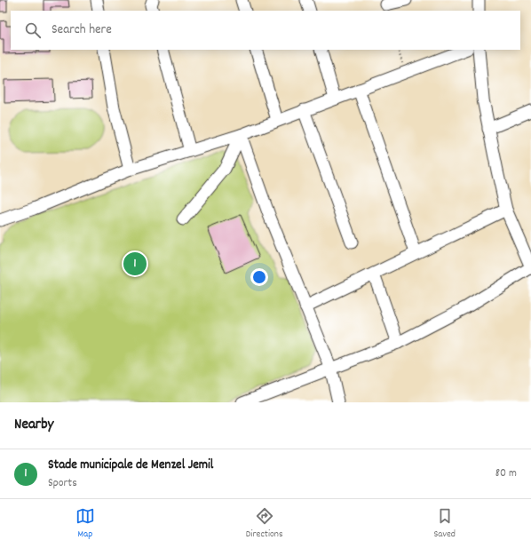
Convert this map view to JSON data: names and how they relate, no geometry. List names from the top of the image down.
{
  "page": {
    "search": "Search here",
    "pins": "1",
    "heading": "Nearby",
    "list": [
      {
        "mark": "1",
        "name": "Stade municipale de Menzel Jemil",
        "note": "Sports",
        "value": "80 m"
      }
    ],
    "nav": ["Map", "Directions", "Saved"]
  }
}
